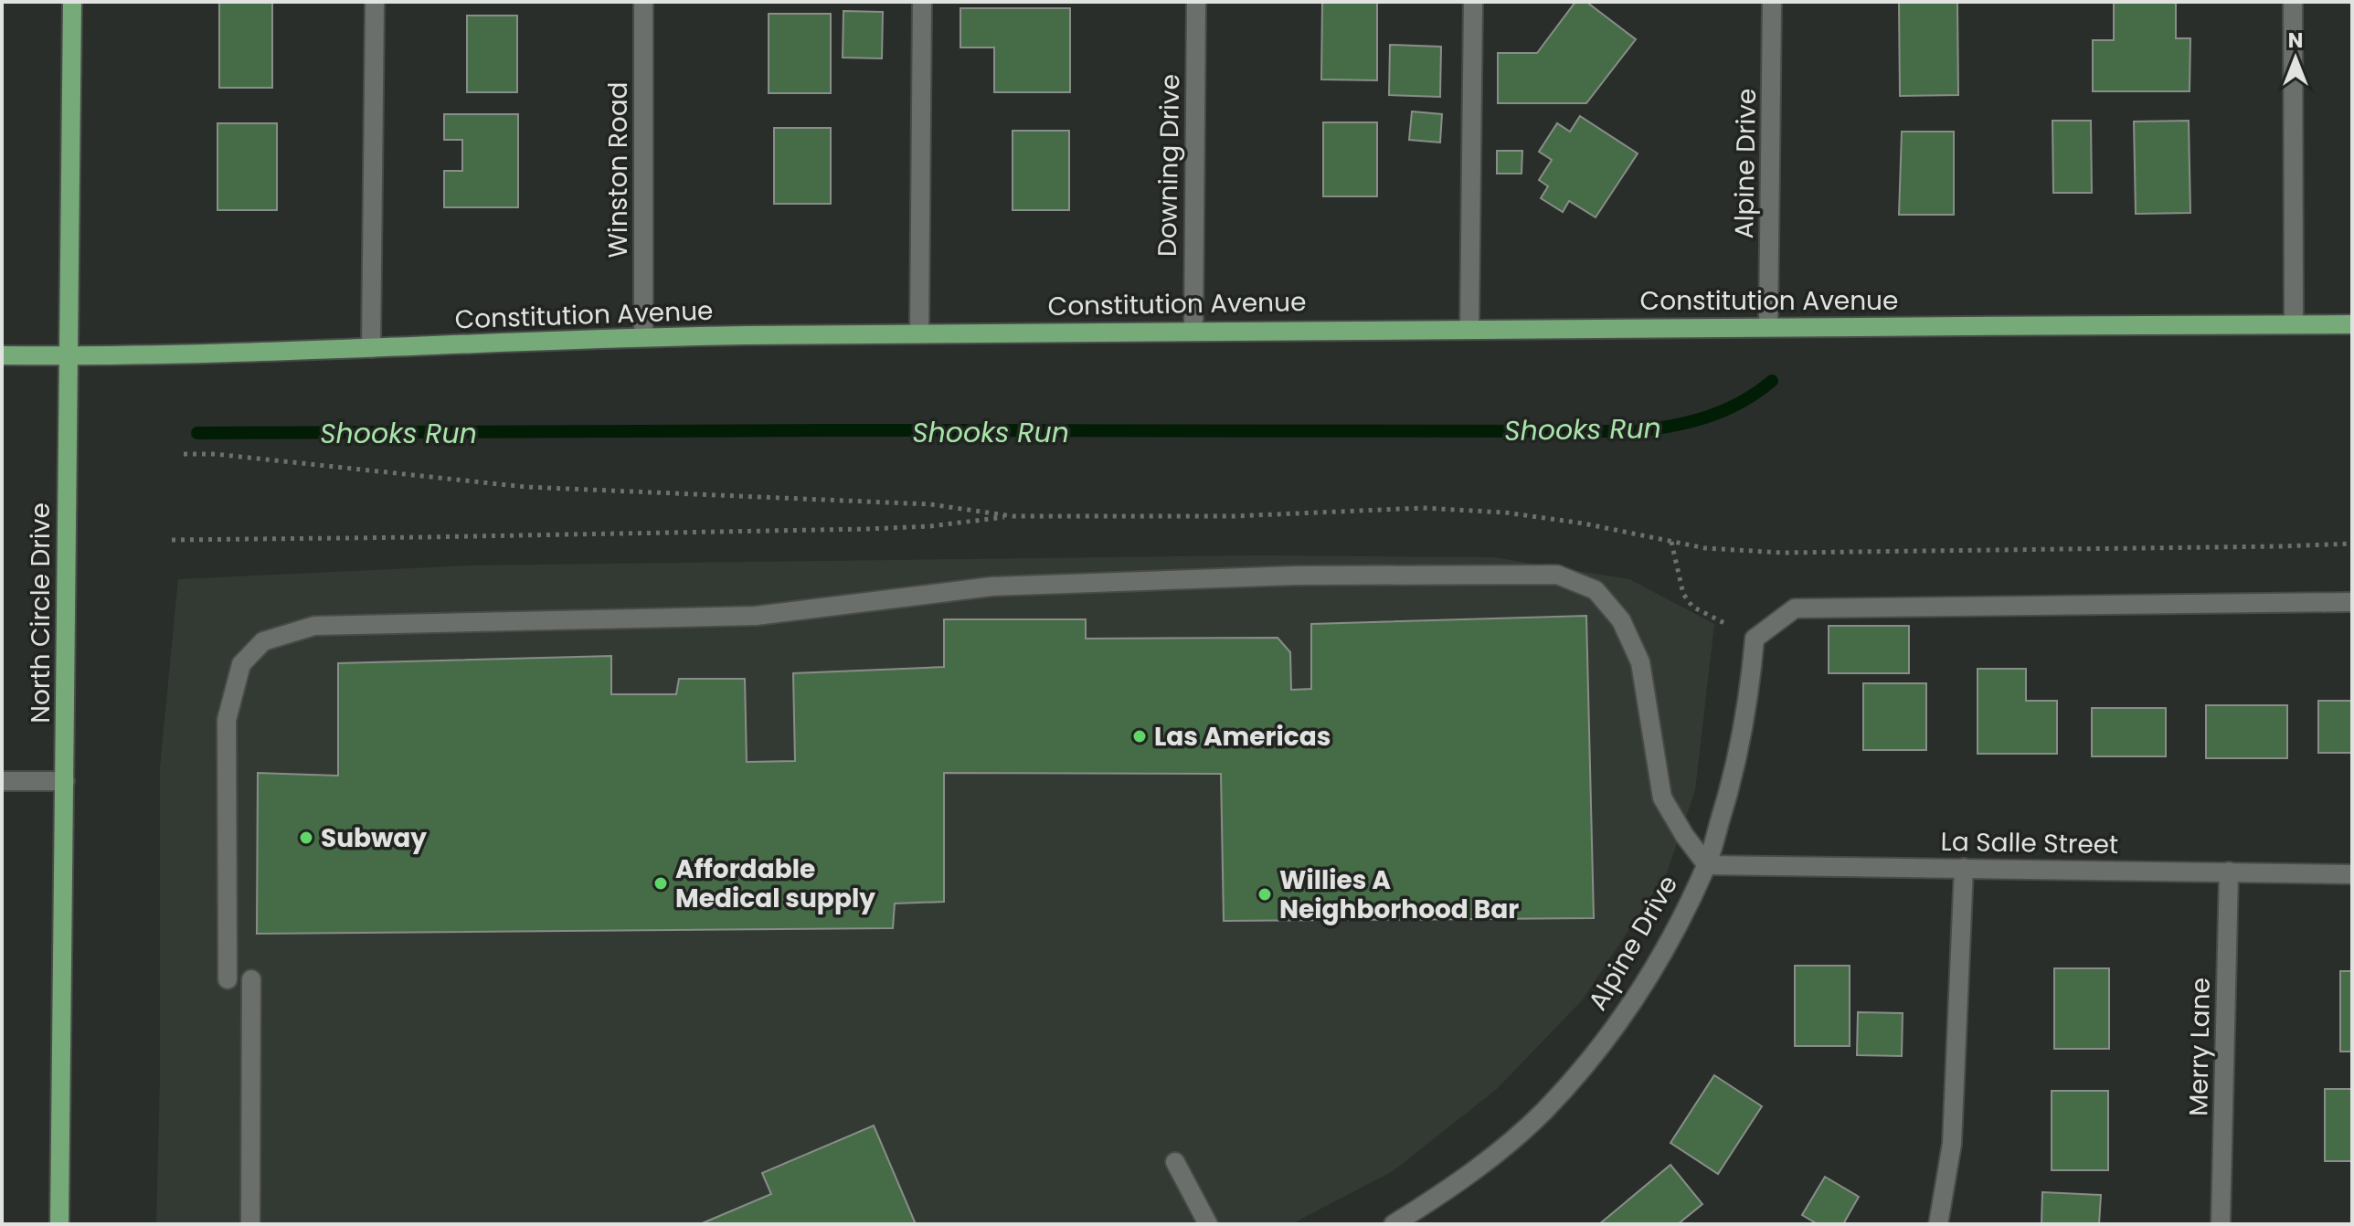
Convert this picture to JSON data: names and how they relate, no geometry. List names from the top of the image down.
{
  "streets": {
    "main road": ["Constitution Avenue", "North Circle Drive"],
    "street": [
      "Alpine Drive",
      "Downing Drive",
      "Winston Road",
      "La Salle Street",
      "Merry Lane"
    ]
  },
  "crossings": [
    ["Alpine Drive", "Constitution Avenue"],
    ["Alpine Drive", "La Salle Street"],
    ["Downing Drive", "Constitution Avenue"],
    ["Winston Road", "Constitution Avenue"],
    ["Constitution Avenue", "North Circle Drive"],
    ["La Salle Street", "Merry Lane"]
  ],
  "water": ["Shooks Run"],
  "places": [
    "Las Americas",
    "Subway",
    "Affordable Medical supply",
    "Willies A Neighborhood Bar"
  ],
  "north": "top"
}
